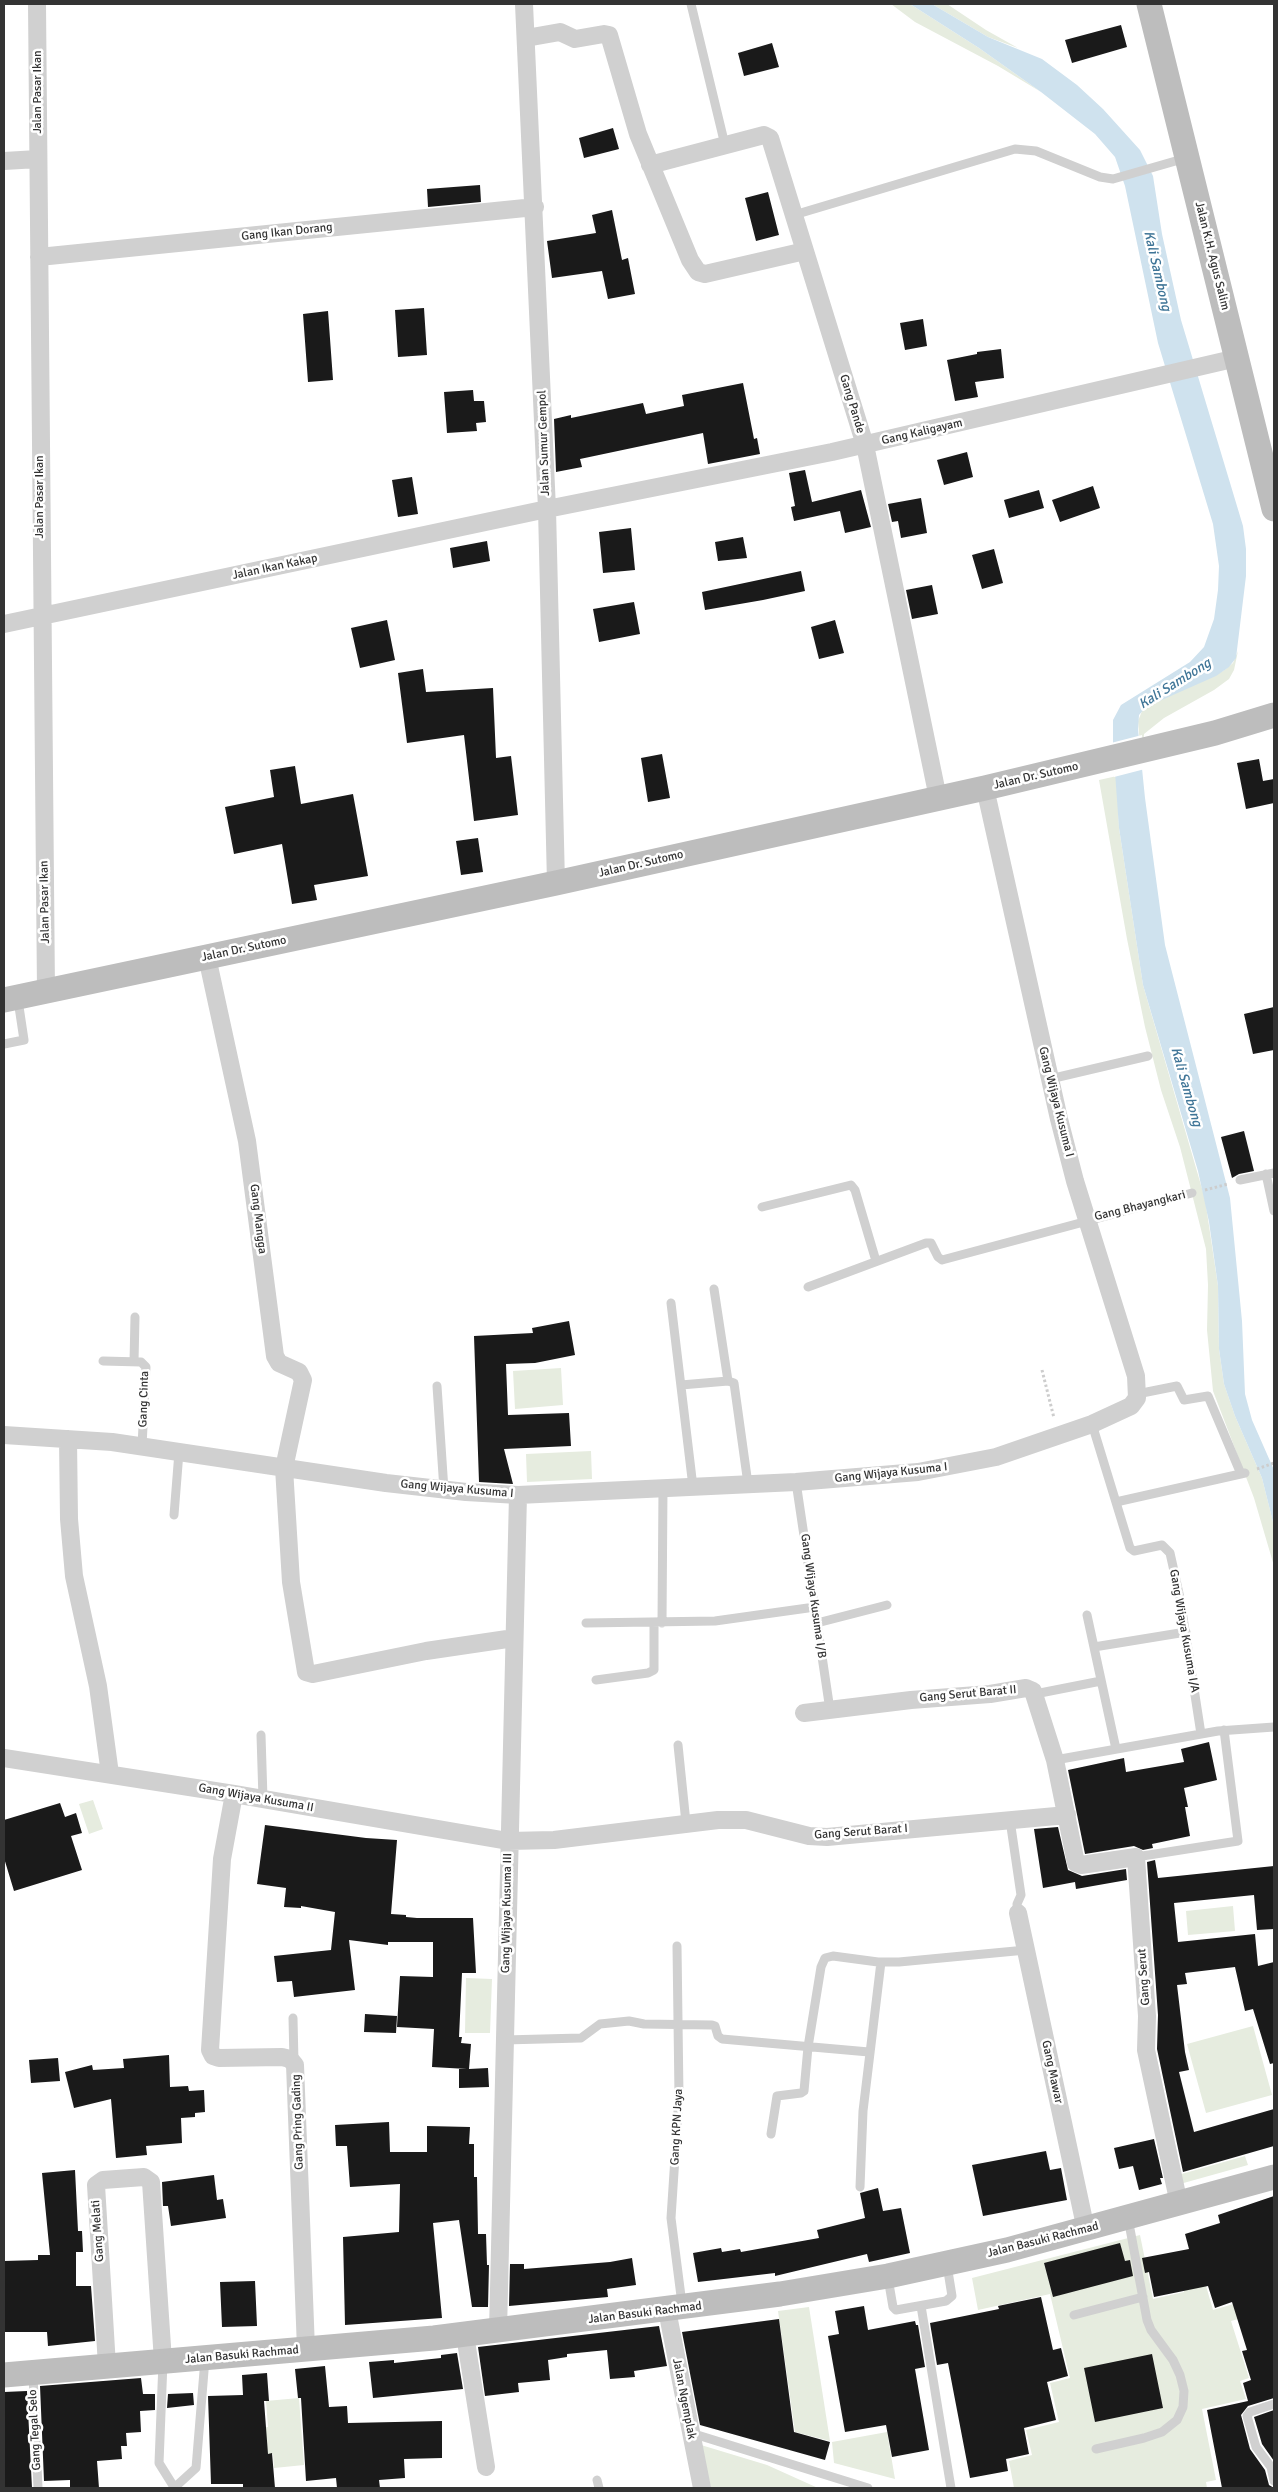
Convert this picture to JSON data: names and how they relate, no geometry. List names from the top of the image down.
{
  "streets": {
    "main road": ["Jalan K.H. Agus Salim", "Jalan Dr. Sutomo", "Jalan Basuki Rachmad"],
    "street": [
      "Jalan Pasar Ikan",
      "Gang Ikan Dorang",
      "Gang Pande",
      "Gang Kaligayam",
      "Jalan Sumur Gempol",
      "Jalan Ikan Kakap",
      "Gang Wijaya Kusuma I",
      "Gang Mangga",
      "Gang Serut Barat II",
      "Gang Wijaya Kusuma II",
      "Gang Serut Barat I",
      "Gang Wijaya Kusuma III",
      "Gang Serut",
      "Gang Mawar",
      "Gang Pring Gading",
      "Gang Melati",
      "Jalan Ngemplak"
    ],
    "lane": [
      "Gang Bhayangkari",
      "Gang Cinta",
      "Gang Wijaya Kusuma I/B",
      "Gang Wijaya Kusuma I/A",
      "Gang KPN Jaya",
      "Gang Tegal Selo"
    ]
  },
  "crossings": [
    ["Jalan Pasar Ikan", "Gang Ikan Dorang"],
    ["Jalan Pasar Ikan", "Jalan Ikan Kakap"],
    ["Jalan Pasar Ikan", "Jalan Dr. Sutomo"],
    ["Gang Ikan Dorang", "Jalan Sumur Gempol"],
    ["Jalan K.H. Agus Salim", "Gang Kaligayam"],
    ["Gang Pande", "Gang Kaligayam"],
    ["Gang Pande", "Jalan Dr. Sutomo"],
    ["Gang Kaligayam", "Jalan Sumur Gempol"],
    ["Gang Kaligayam", "Jalan Ikan Kakap"],
    ["Jalan Sumur Gempol", "Jalan Ikan Kakap"],
    ["Jalan Sumur Gempol", "Jalan Dr. Sutomo"],
    ["Jalan Dr. Sutomo", "Gang Wijaya Kusuma I"],
    ["Jalan Dr. Sutomo", "Gang Mangga"],
    ["Gang Wijaya Kusuma I", "Gang Bhayangkari"],
    ["Gang Wijaya Kusuma I", "Gang Mangga"],
    ["Gang Wijaya Kusuma I", "Gang Cinta"],
    ["Gang Wijaya Kusuma I", "Gang Wijaya Kusuma I/B"],
    ["Gang Wijaya Kusuma I", "Gang Wijaya Kusuma I/A"],
    ["Gang Wijaya Kusuma I", "Gang Wijaya Kusuma III"],
    ["Gang Wijaya Kusuma I/B", "Gang Serut Barat II"],
    ["Gang Serut Barat II", "Gang Serut Barat I"],
    ["Gang Wijaya Kusuma II", "Gang Serut Barat I"],
    ["Gang Wijaya Kusuma II", "Gang Wijaya Kusuma III"],
    ["Gang Wijaya Kusuma II", "Gang Pring Gading"],
    ["Gang Serut Barat I", "Gang Wijaya Kusuma III"],
    ["Gang Wijaya Kusuma III", "Jalan Basuki Rachmad"],
    ["Gang Serut", "Jalan Basuki Rachmad"],
    ["Gang Mawar", "Jalan Basuki Rachmad"],
    ["Gang Pring Gading", "Jalan Basuki Rachmad"],
    ["Gang KPN Jaya", "Jalan Basuki Rachmad"],
    ["Gang KPN Jaya", "Jalan Ngemplak"],
    ["Gang Melati", "Jalan Basuki Rachmad"],
    ["Jalan Basuki Rachmad", "Jalan Ngemplak"],
    ["Jalan Basuki Rachmad", "Gang Tegal Selo"]
  ],
  "water": ["Kali Sambong"]
}
